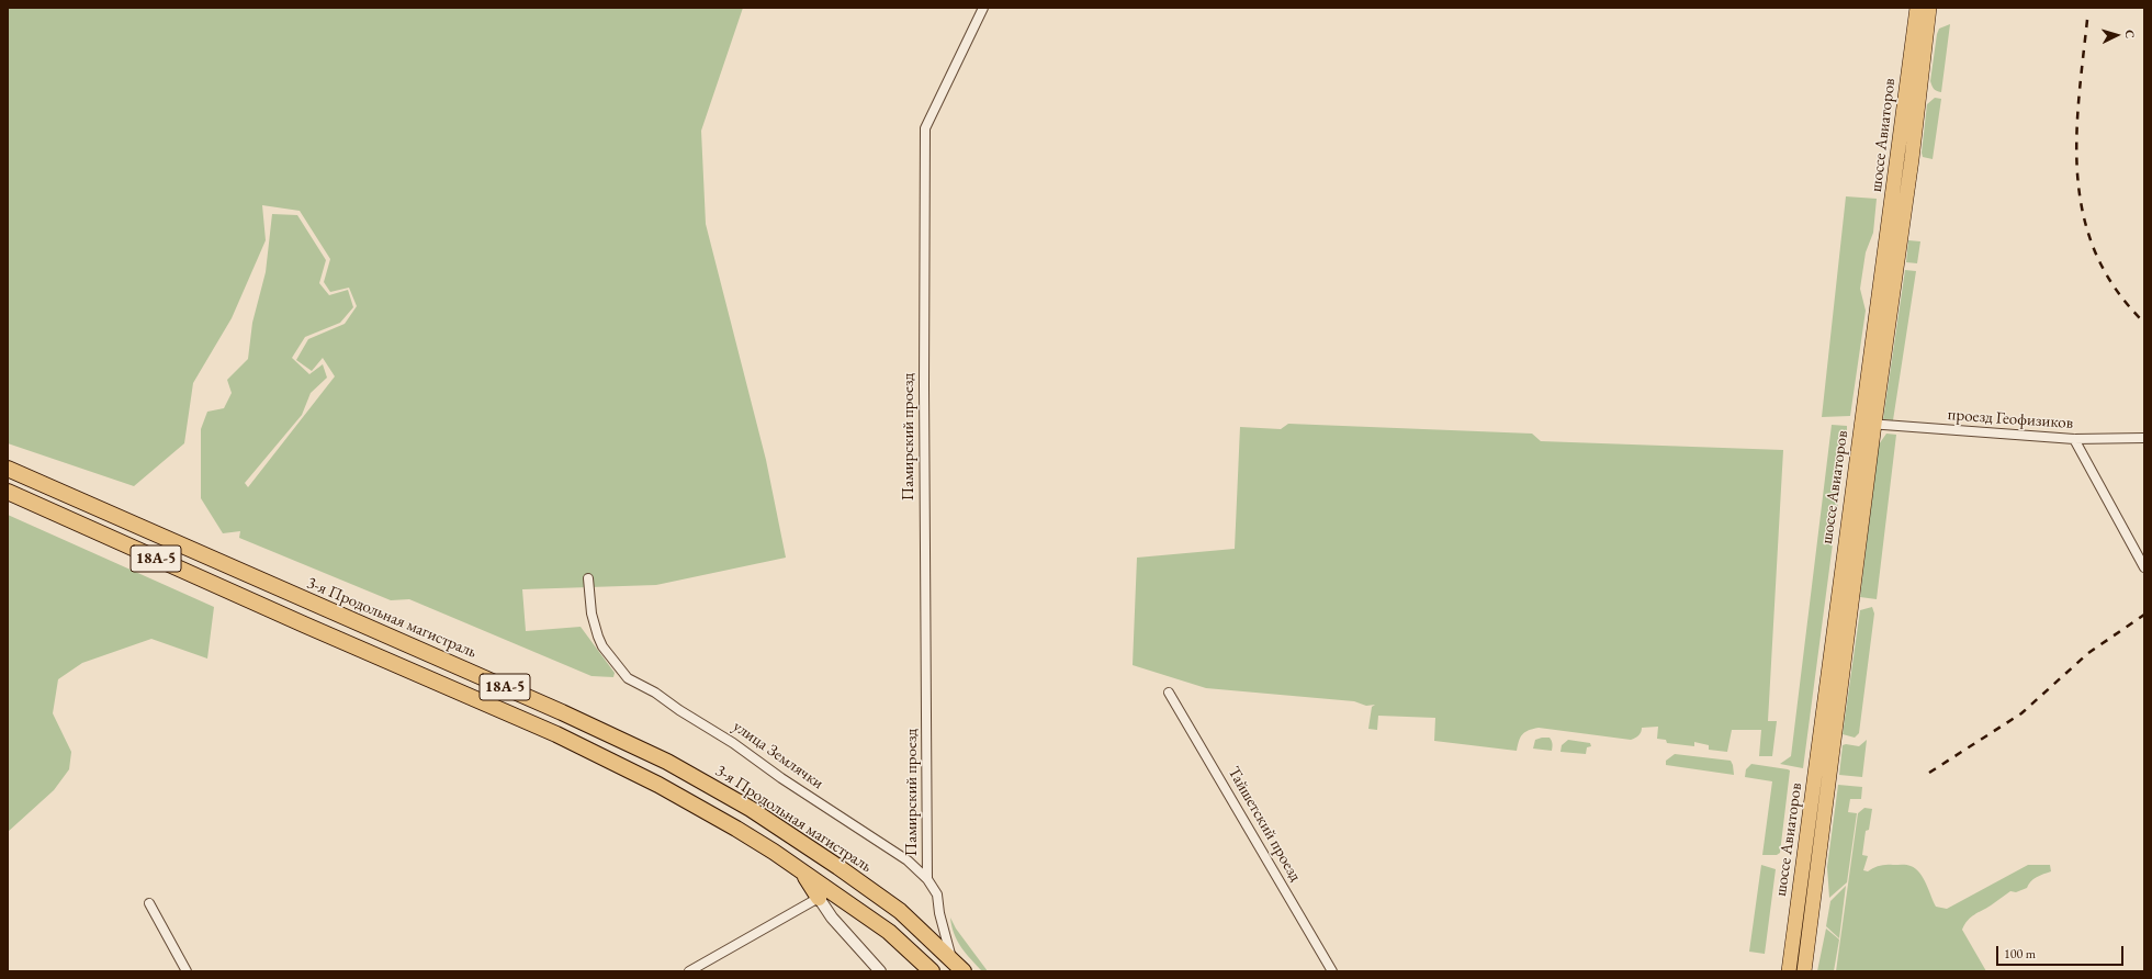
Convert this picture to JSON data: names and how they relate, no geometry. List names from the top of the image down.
{
  "streets": {
    "highway": ["18А-5", "3-я Продольная магистраль"],
    "main road": ["шоссе Авиаторов"],
    "street": [
      "проезд Геофизиков",
      "Памирский проезд",
      "улица Землячки",
      "Тайшетский проезд"
    ]
  },
  "crossings": [
    ["шоссе Авиаторов", "проезд Геофизиков"],
    ["Памирский проезд", "улица Землячки"],
    ["3-я Продольная магистраль", "улица Землячки"]
  ],
  "scale_bar": "100 m",
  "north": "right"
}
